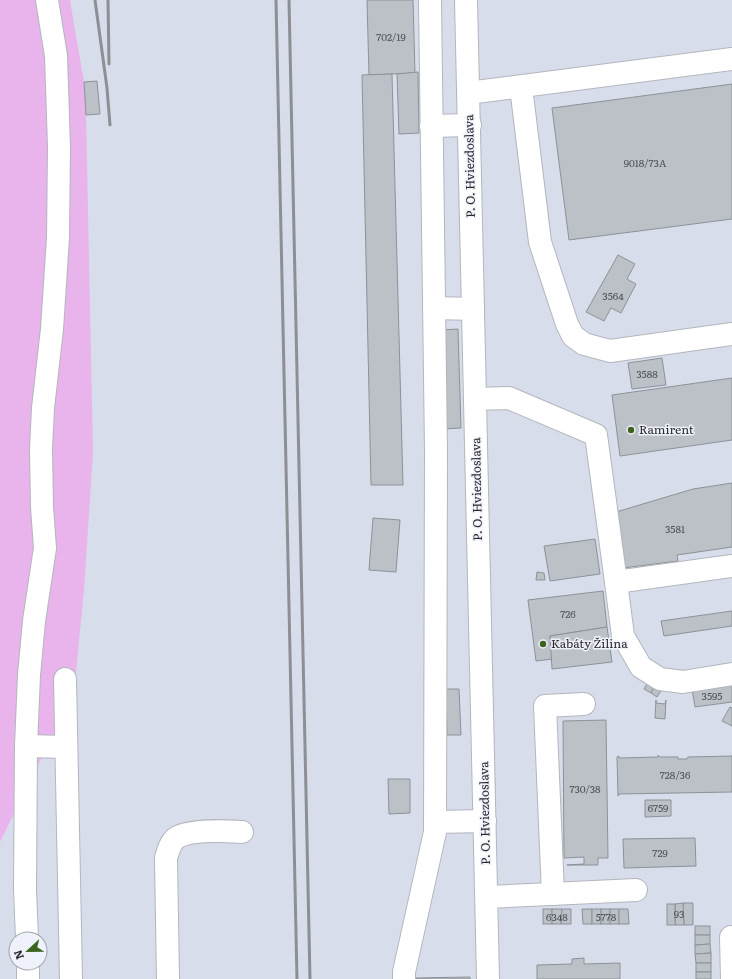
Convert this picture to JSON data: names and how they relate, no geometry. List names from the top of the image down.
{
  "streets": {
    "street": ["P. O. Hviezdoslava"]
  },
  "places": ["Ramirent", "Kabáty Žilina"],
  "house_numbers": [
    "702/19",
    "9018/73A",
    "3564",
    "3588",
    "3581",
    "726",
    "3595",
    "728/36",
    "730/38",
    "6759",
    "729",
    "93",
    "6348",
    "5778"
  ],
  "north": "left"
}
